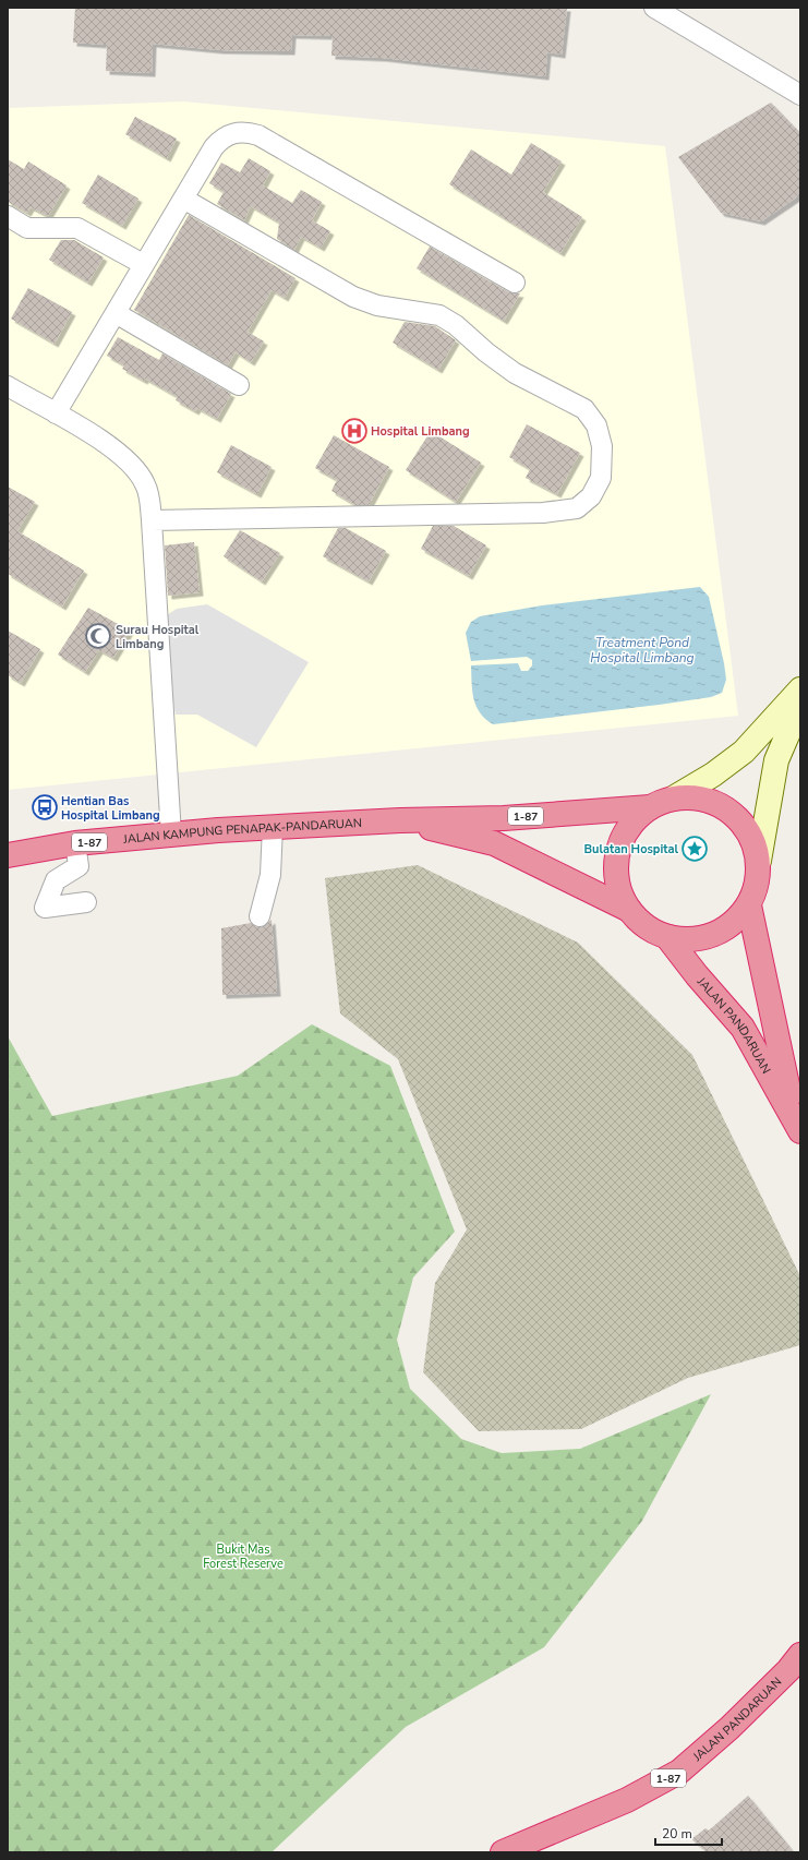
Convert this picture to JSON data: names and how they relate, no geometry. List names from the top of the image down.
{
  "streets": {
    "highway": ["1-87", "JALAN KAMPUNG PENAPAK-PANDARUAN", "JALAN PANDARUAN"]
  },
  "crossings": [
    ["JALAN KAMPUNG PENAPAK-PANDARUAN", "JALAN PANDARUAN"]
  ],
  "water": ["Treatment Pond Hospital Limbang"],
  "parks": ["Bukit Mas Forest Reserve"],
  "places": {
    "hospital": ["Hospital Limbang"],
    "mosque": ["Surau Hospital Limbang"],
    "bus stop": ["Hentian Bas Hospital Limbang"],
    "place": ["Bulatan Hospital"]
  },
  "scale_bar": "20 m"
}
